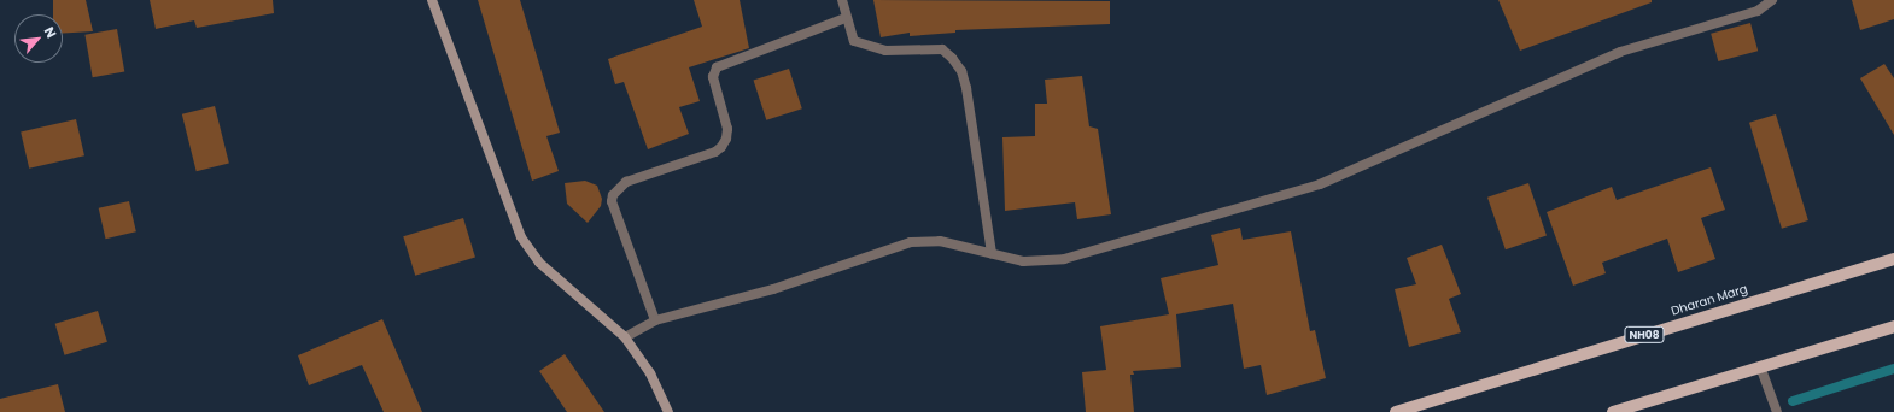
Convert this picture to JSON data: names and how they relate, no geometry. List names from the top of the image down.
{
  "streets": {
    "main road": ["Dharan Marg", "NH08"]
  },
  "north": "top right"
}
